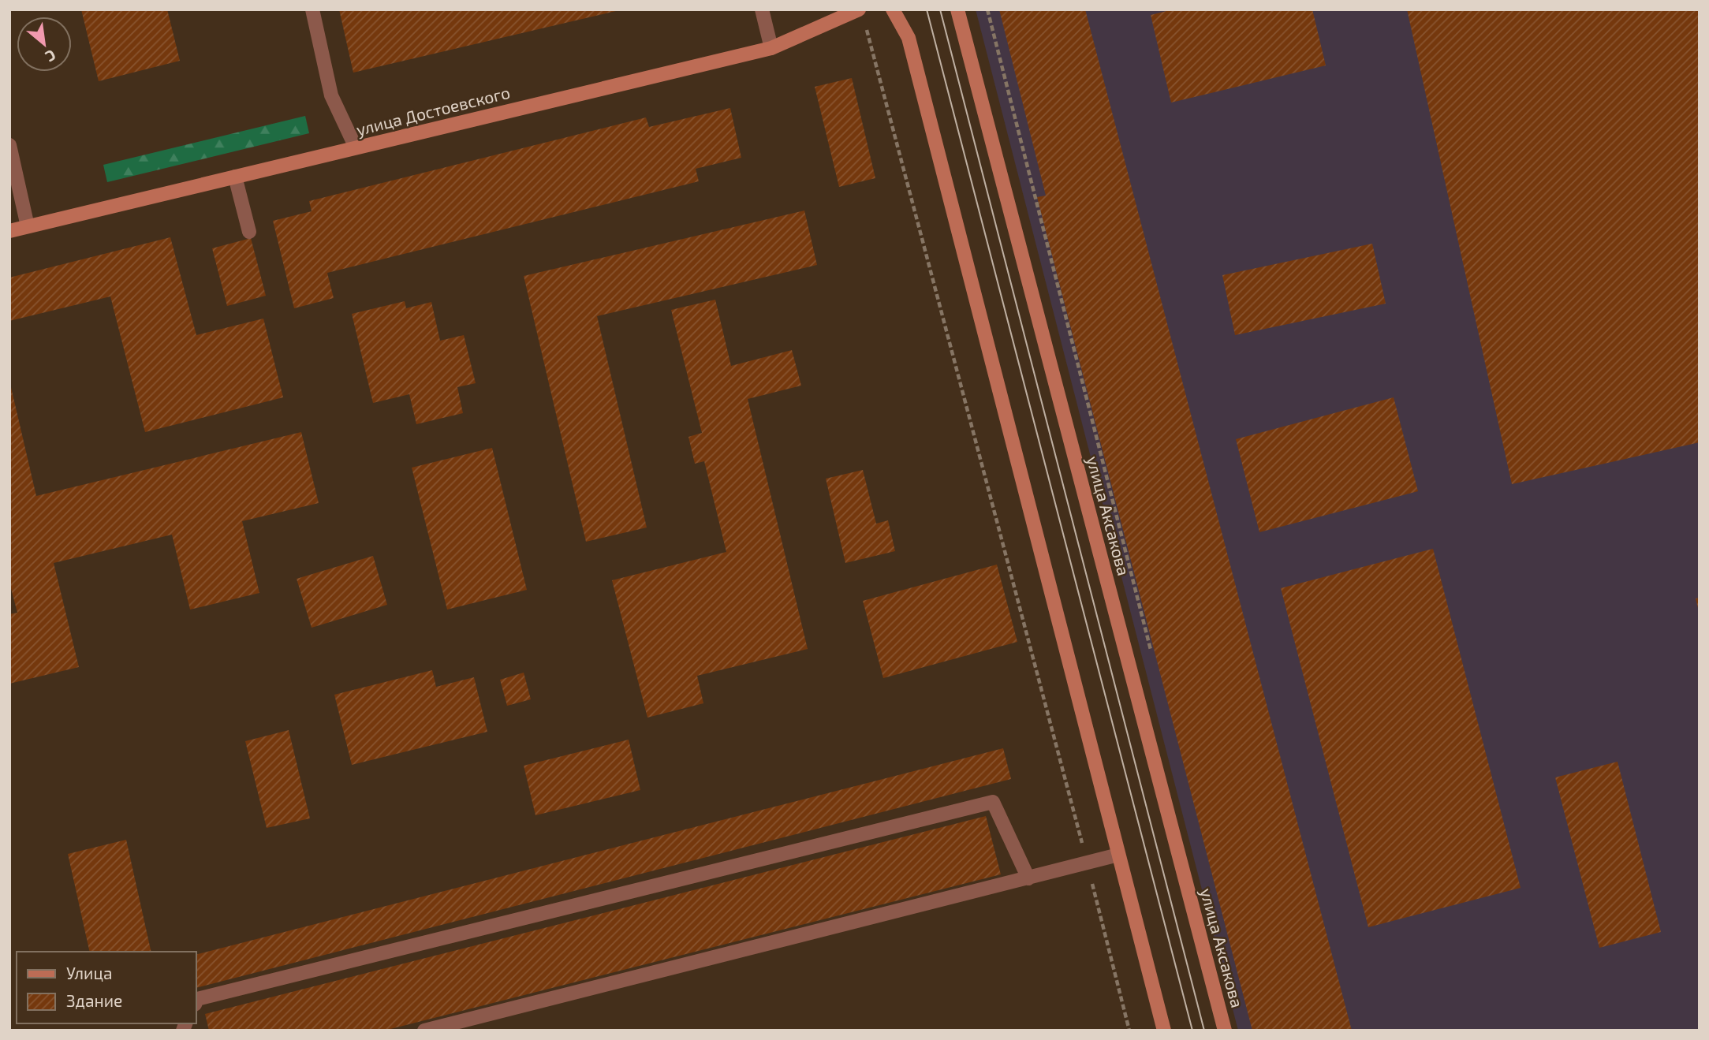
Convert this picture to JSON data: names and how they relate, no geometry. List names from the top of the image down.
{
  "streets": {
    "street": ["улица Достоевского", "улица Аксакова"]
  },
  "legend": ["Улица", "Здание"],
  "north": "bottom right"
}
